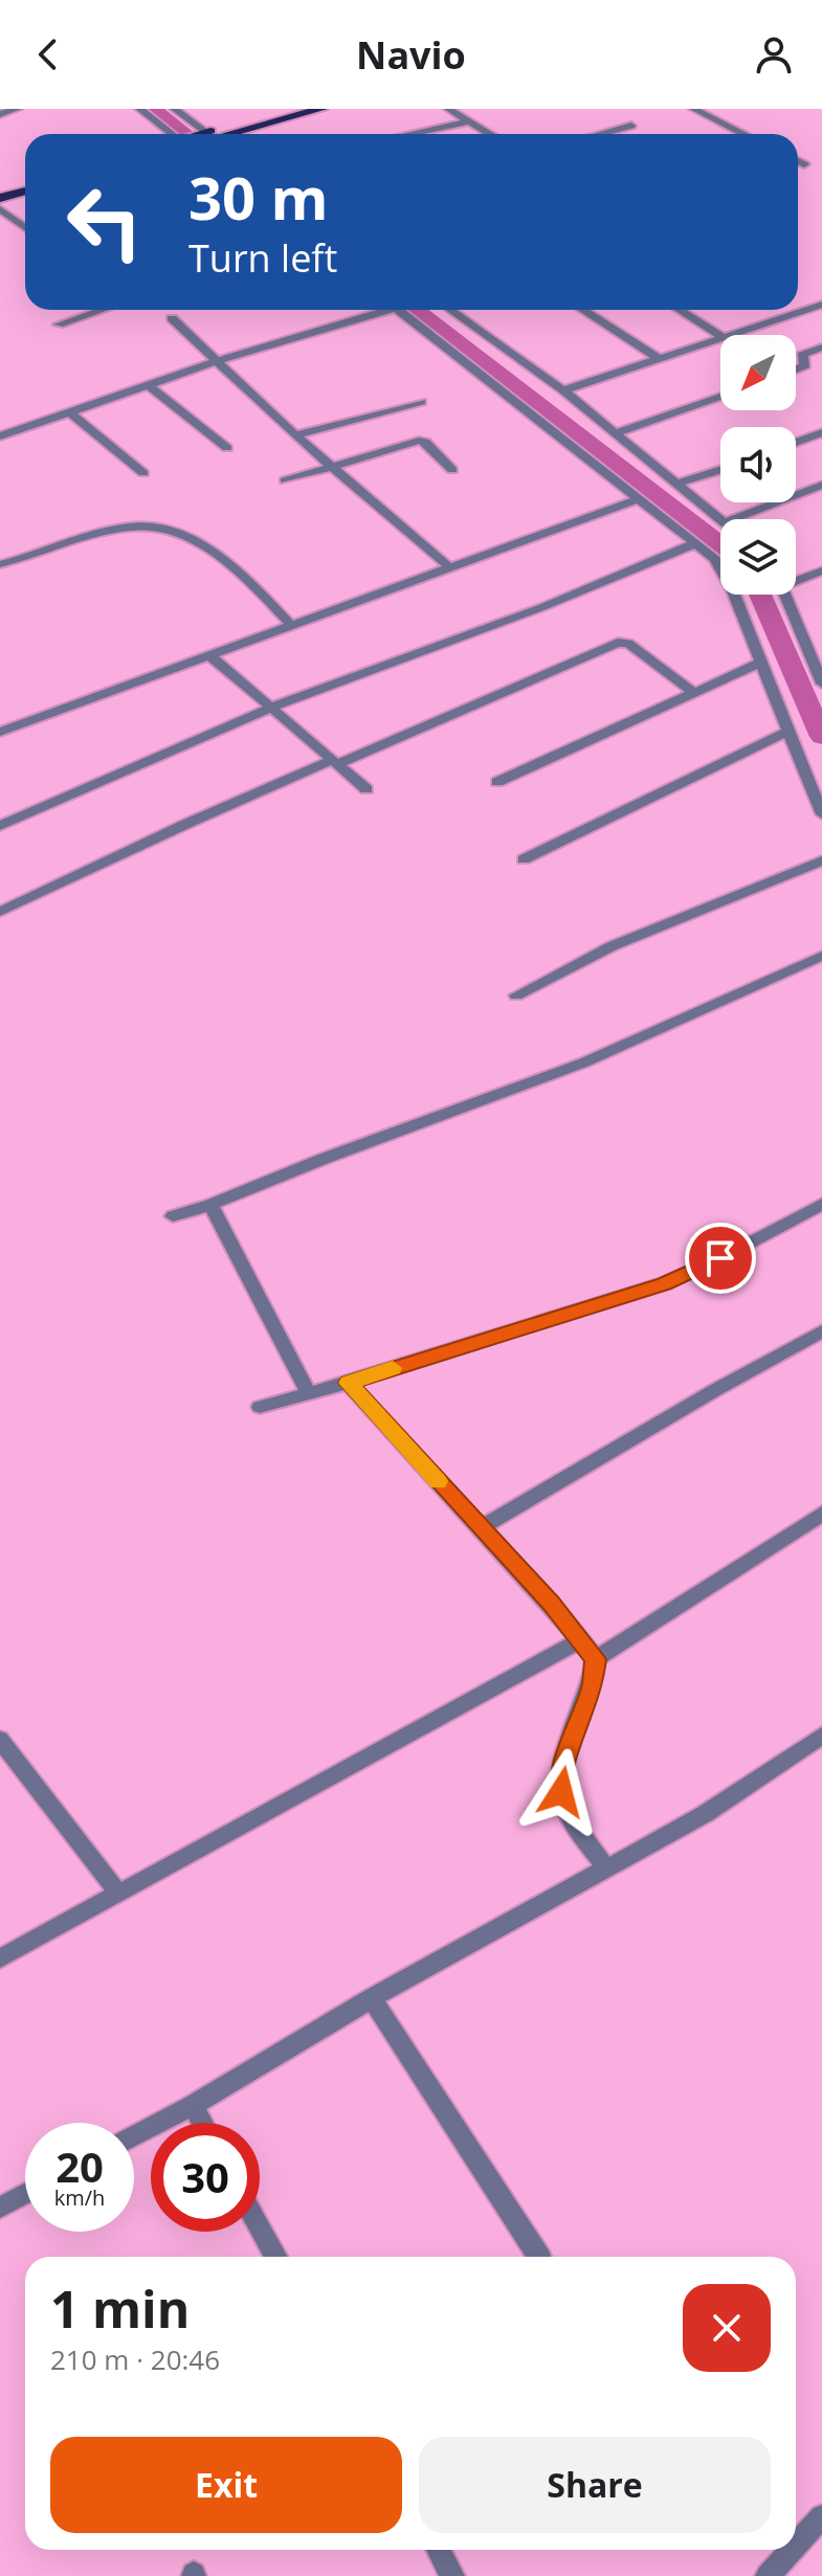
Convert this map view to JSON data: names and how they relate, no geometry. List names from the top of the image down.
{
  "north": "bottom left",
  "page": {
    "header": "Navio",
    "turn": ["30 m", "Turn left"],
    "speed": "20 km/h",
    "limit": "30",
    "heading": ["1 min", "210 m · 20:46"],
    "buttons": ["Exit", "Share"]
  }
}
